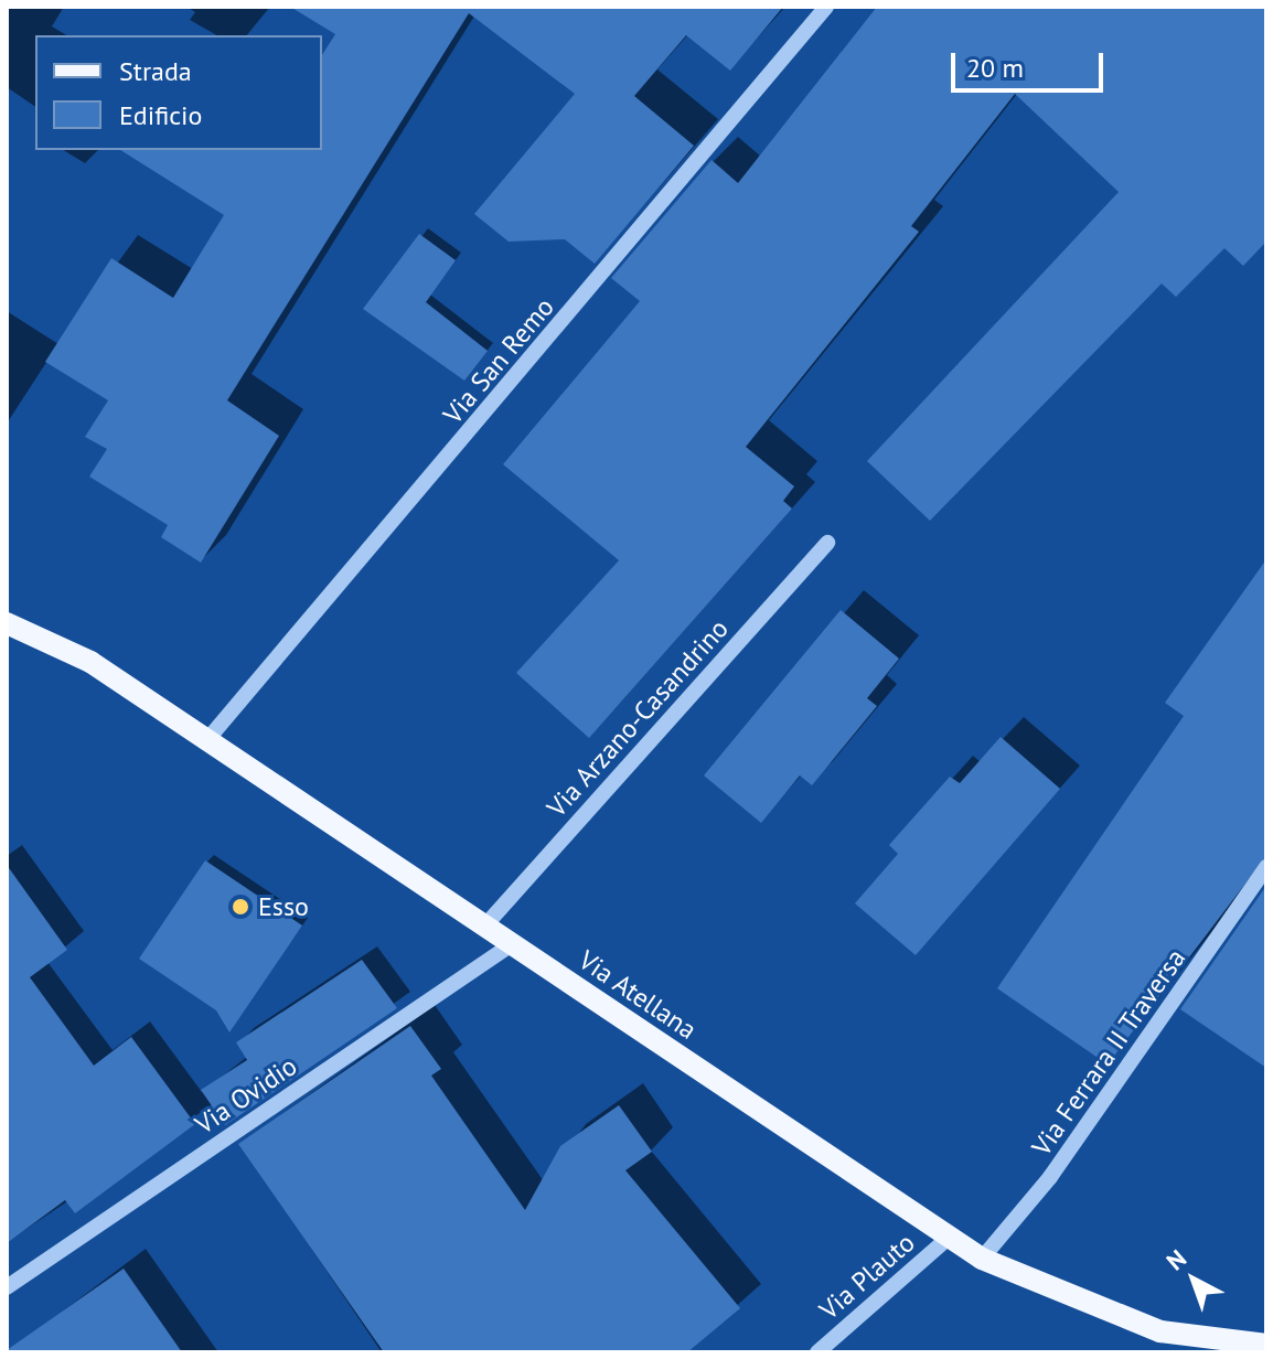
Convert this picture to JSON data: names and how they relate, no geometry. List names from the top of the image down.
{
  "streets": {
    "main road": ["Via Atellana"],
    "street": [
      "Via San Remo",
      "Via Arzano-Casandrino",
      "Via Ferrara II Traversa",
      "Via Ovidio",
      "Via Plauto"
    ]
  },
  "crossings": [
    ["Via San Remo", "Via Atellana"],
    ["Via Arzano-Casandrino", "Via Atellana"],
    ["Via Atellana", "Via Ferrara II Traversa"],
    ["Via Atellana", "Via Ovidio"],
    ["Via Atellana", "Via Plauto"]
  ],
  "places": ["Esso"],
  "legend": ["Strada", "Edificio"],
  "scale_bar": "20 m",
  "north": "top left"
}
